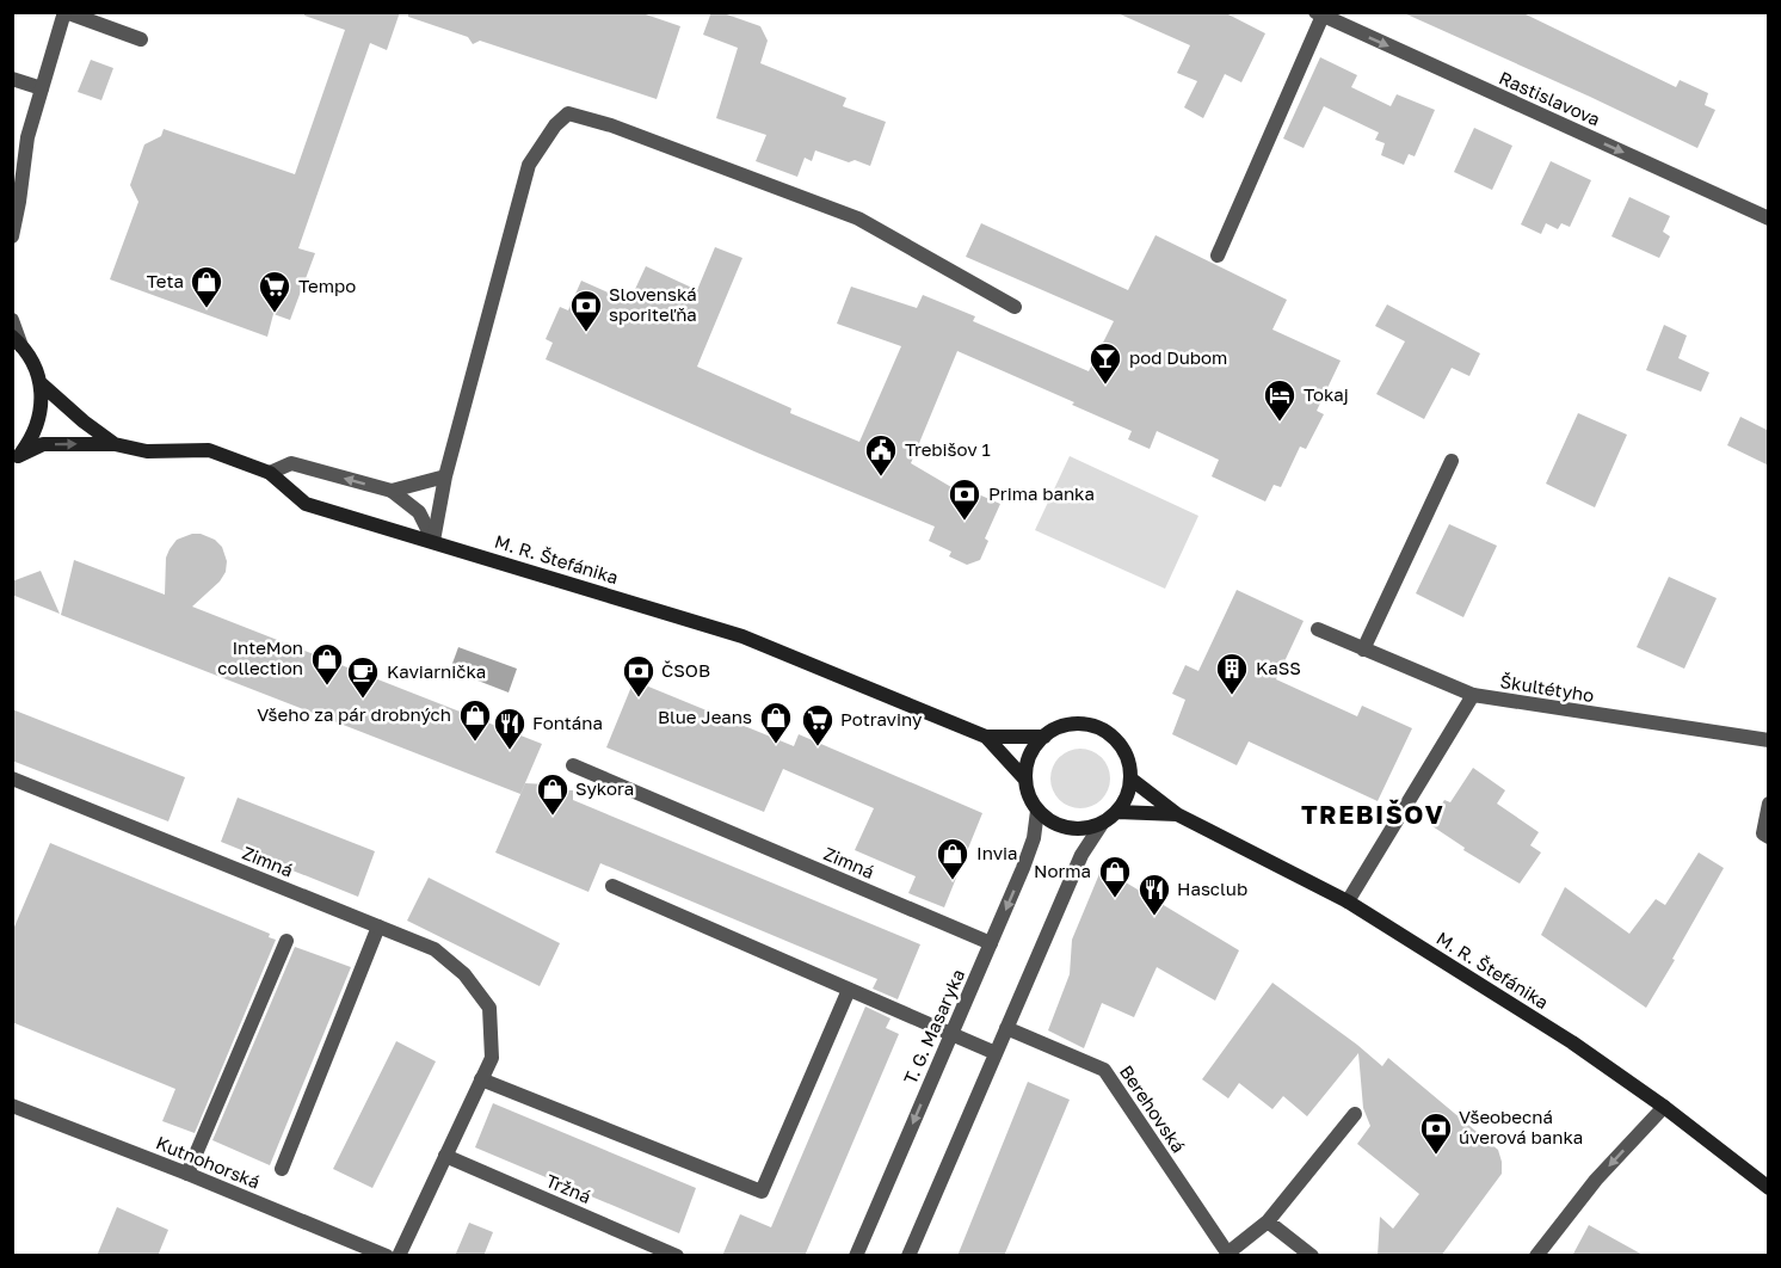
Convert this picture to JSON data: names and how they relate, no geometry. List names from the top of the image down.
{
  "streets": {
    "street": [
      "Rastislavova",
      "M. R. Štefánika",
      "Škultétyho",
      "Zimná",
      "T. G. Masaryka",
      "Berehovská",
      "Kutnohorská",
      "Tržná"
    ]
  },
  "crossings": [
    ["M. R. Štefánika", "Škultétyho"],
    ["M. R. Štefánika", "T. G. Masaryka"],
    ["Zimná", "T. G. Masaryka"]
  ],
  "one_way": ["Rastislavova"],
  "districts": ["TREBIŠOV"],
  "places": {
    "shop": [
      "Teta",
      "InteMon collection",
      "Všeho za pár drobných",
      "Blue Jeans",
      "Sykora",
      "Invia",
      "Norma"
    ],
    "supermarket": ["Tempo", "Potraviny"],
    "bank": [
      "Slovenská sporiteľňa",
      "Prima banka",
      "ČSOB",
      "Všeobecná úverová banka"
    ],
    "bar": ["pod Dubom"],
    "hotel": ["Tokaj"],
    "public building": ["Trebišov 1"],
    "building": ["KaSS"],
    "cafe": ["Kaviarnička"],
    "restaurant": ["Fontána", "Hasclub"]
  }
}
